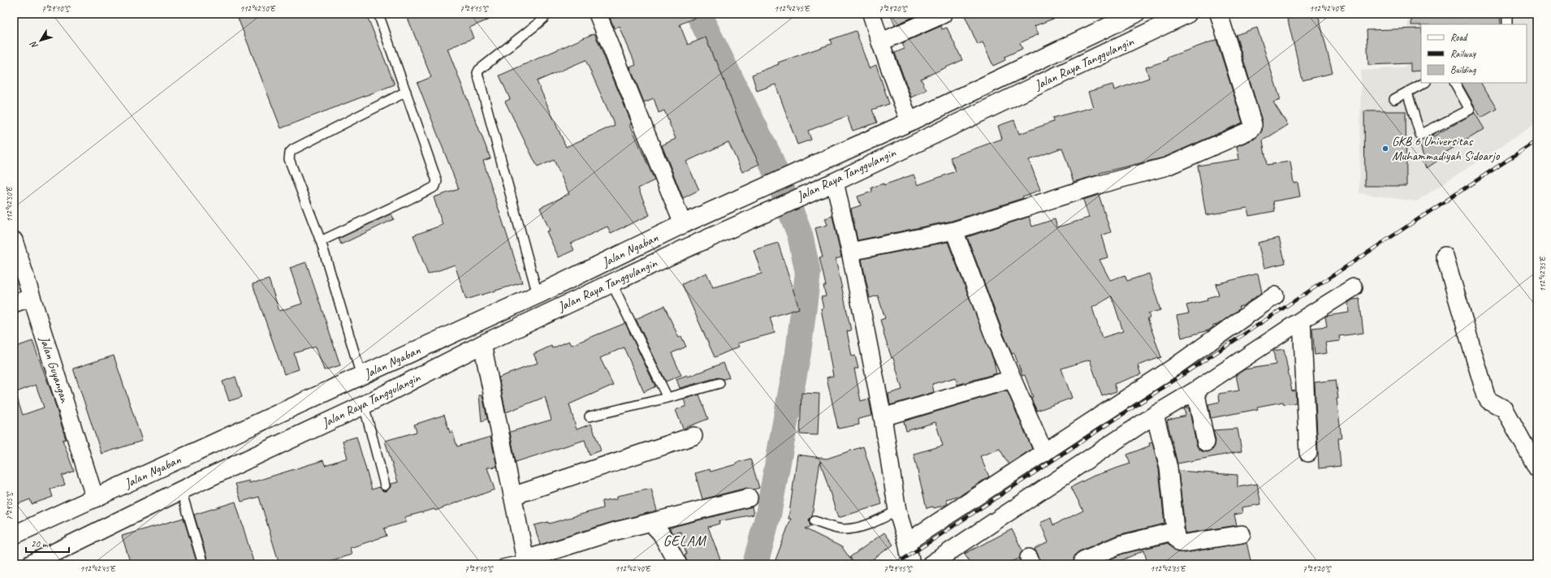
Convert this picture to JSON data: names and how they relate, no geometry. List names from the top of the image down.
{
  "streets": {
    "highway": ["Jalan Raya Tanggulangin", "Jalan Ngaban"],
    "street": ["Jalan Guyangan"]
  },
  "crossings": [
    ["Jalan Raya Tanggulangin", "Jalan Ngaban"],
    ["Jalan Ngaban", "Jalan Guyangan"]
  ],
  "districts": ["GELAM"],
  "places": ["GKB 6 Universitas Muhammadiyah Sidoarjo"],
  "legend": ["Road", "Railway", "Building"],
  "scale_bar": "20 m",
  "north": "bottom left",
  "coordinates": [
    "7°29'10\"S",
    "112°42'50\"E",
    "7°29'15\"S",
    "112°42'45\"E",
    "7°29'20\"S",
    "112°42'40\"E",
    "112°42'35\"E",
    "7°29'05\"S"
  ]
}
